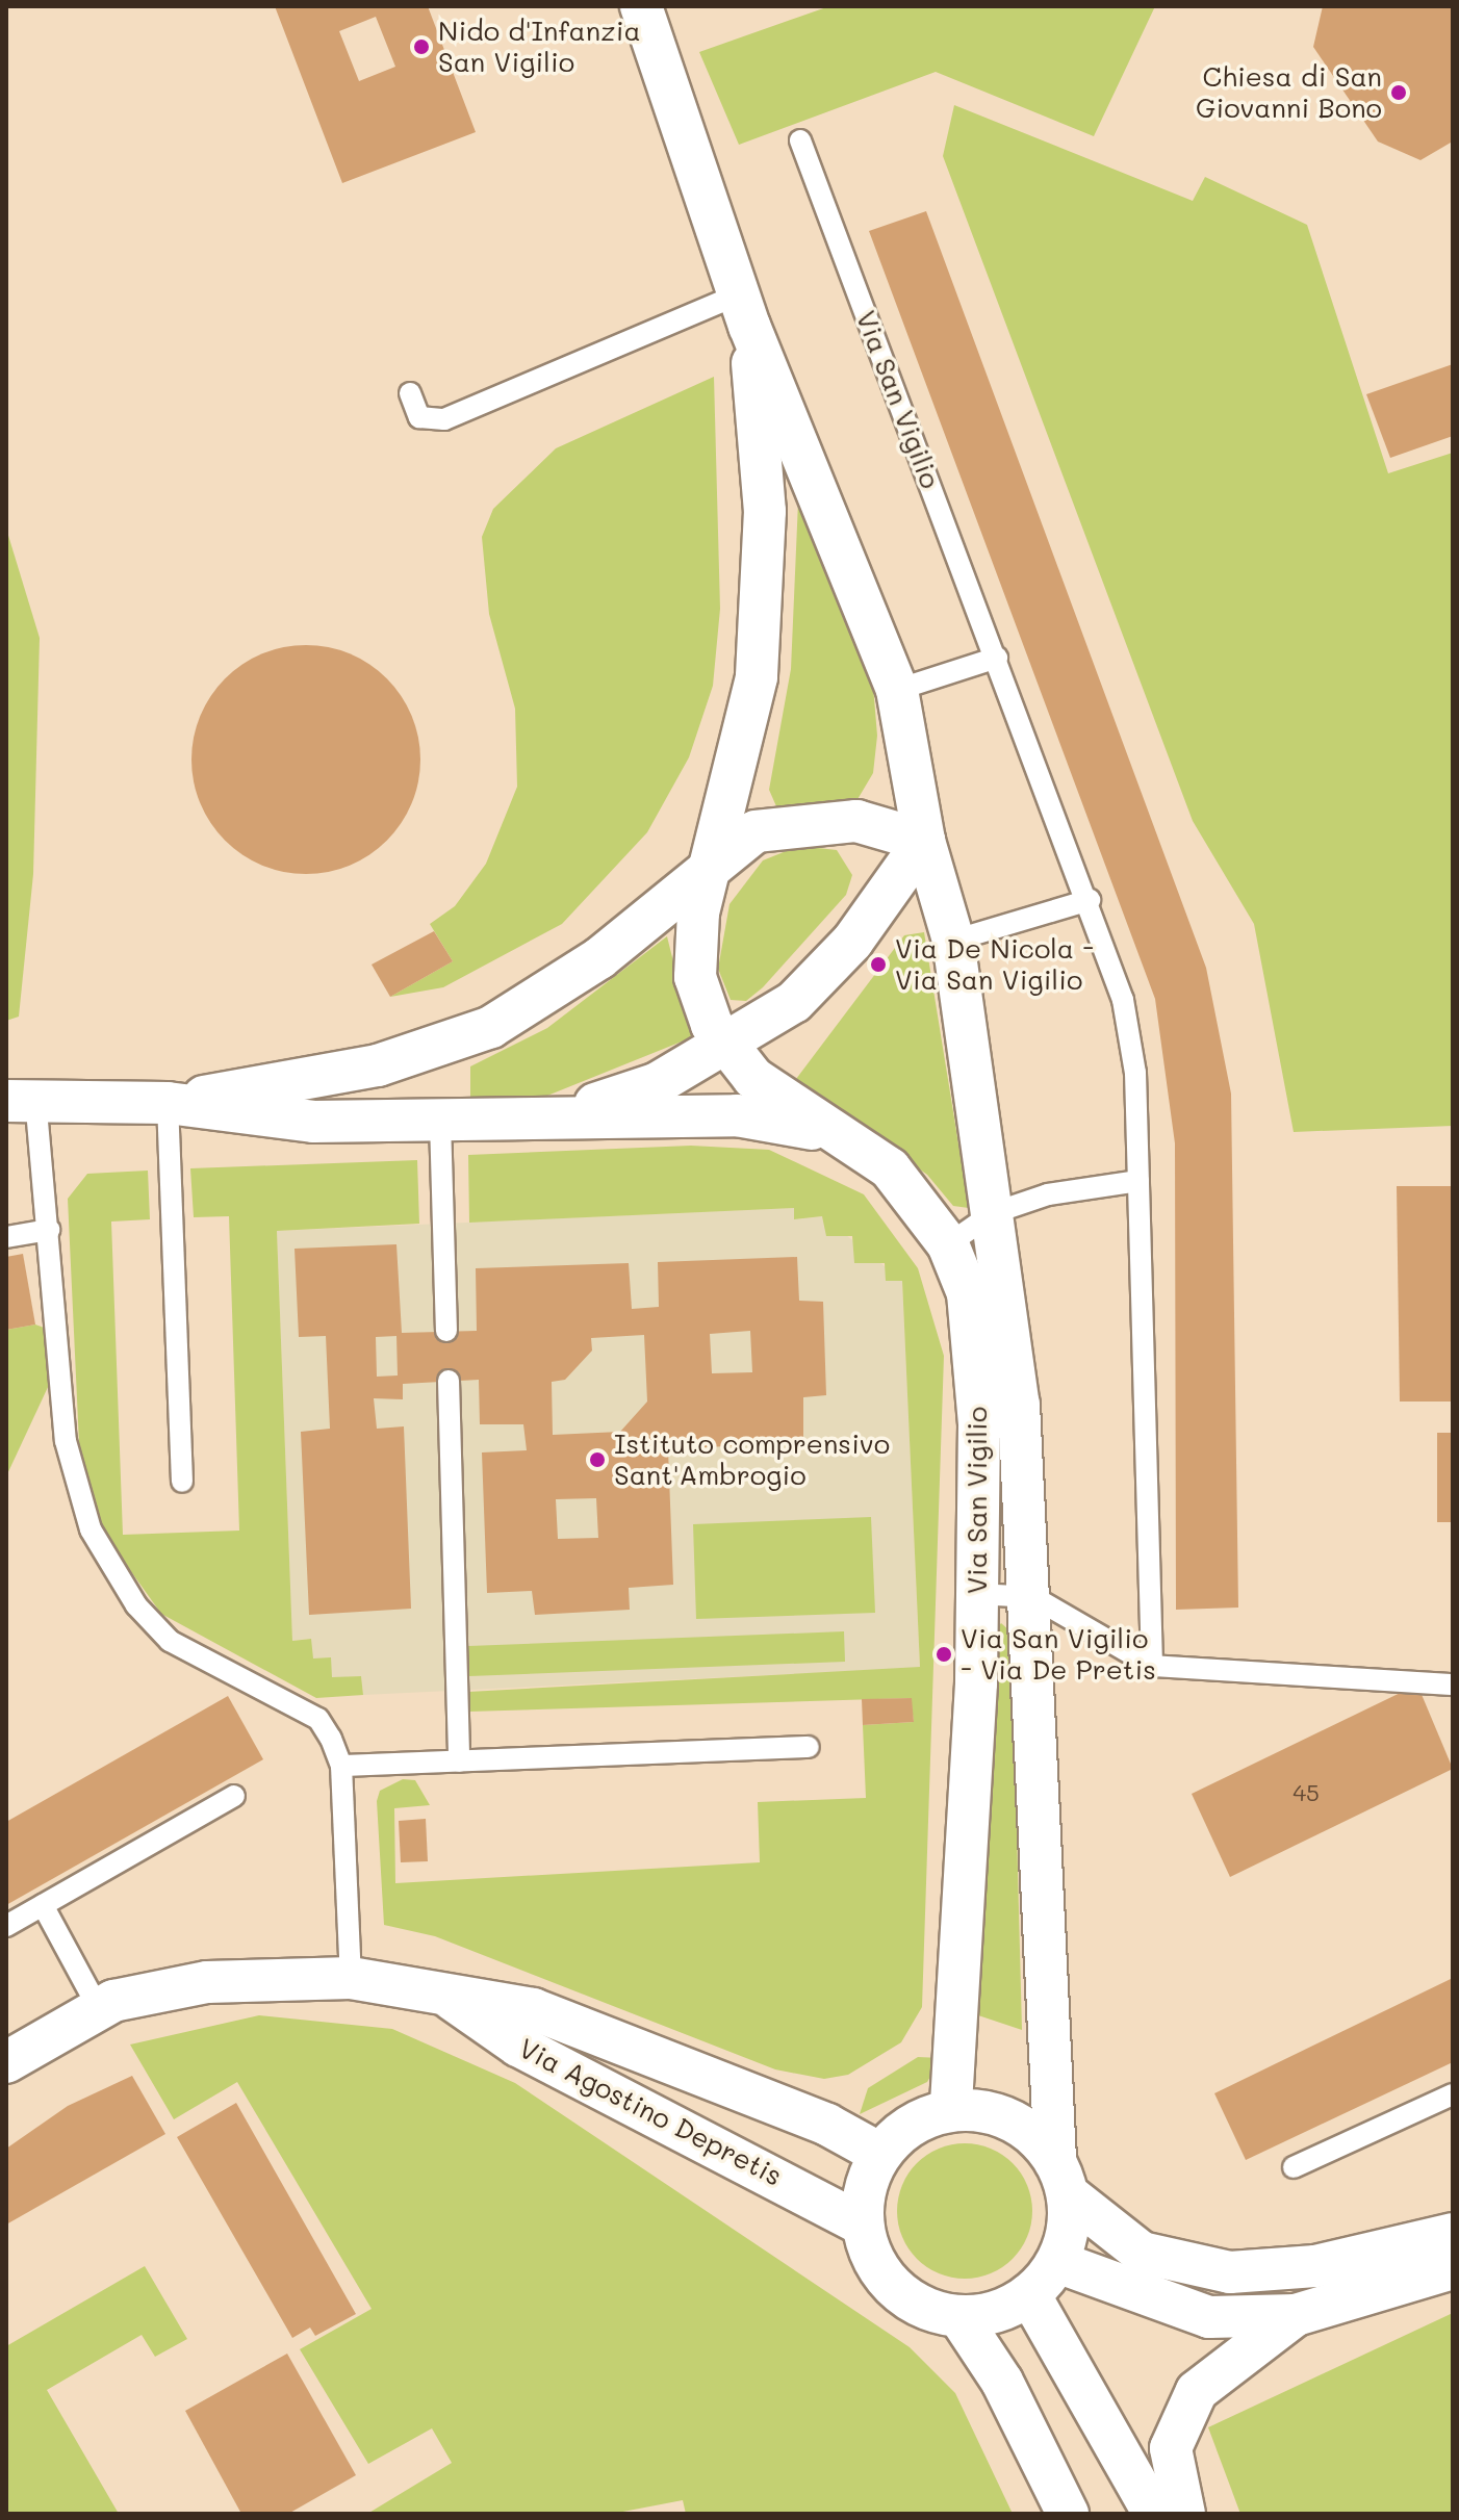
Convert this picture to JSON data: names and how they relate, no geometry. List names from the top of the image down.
{
  "streets": {
    "street": ["Via San Vigilio", "Via Agostino Depretis"]
  },
  "crossings": [
    ["Via San Vigilio", "Via Agostino Depretis"]
  ],
  "places": [
    "Nido d'Infanzia San Vigilio",
    "Chiesa di San Giovanni Bono",
    "Via De Nicola - Via San Vigilio",
    "Istituto comprensivo Sant'Ambrogio",
    "Via San Vigilio - Via De Pretis"
  ],
  "house_numbers": ["45"]
}
